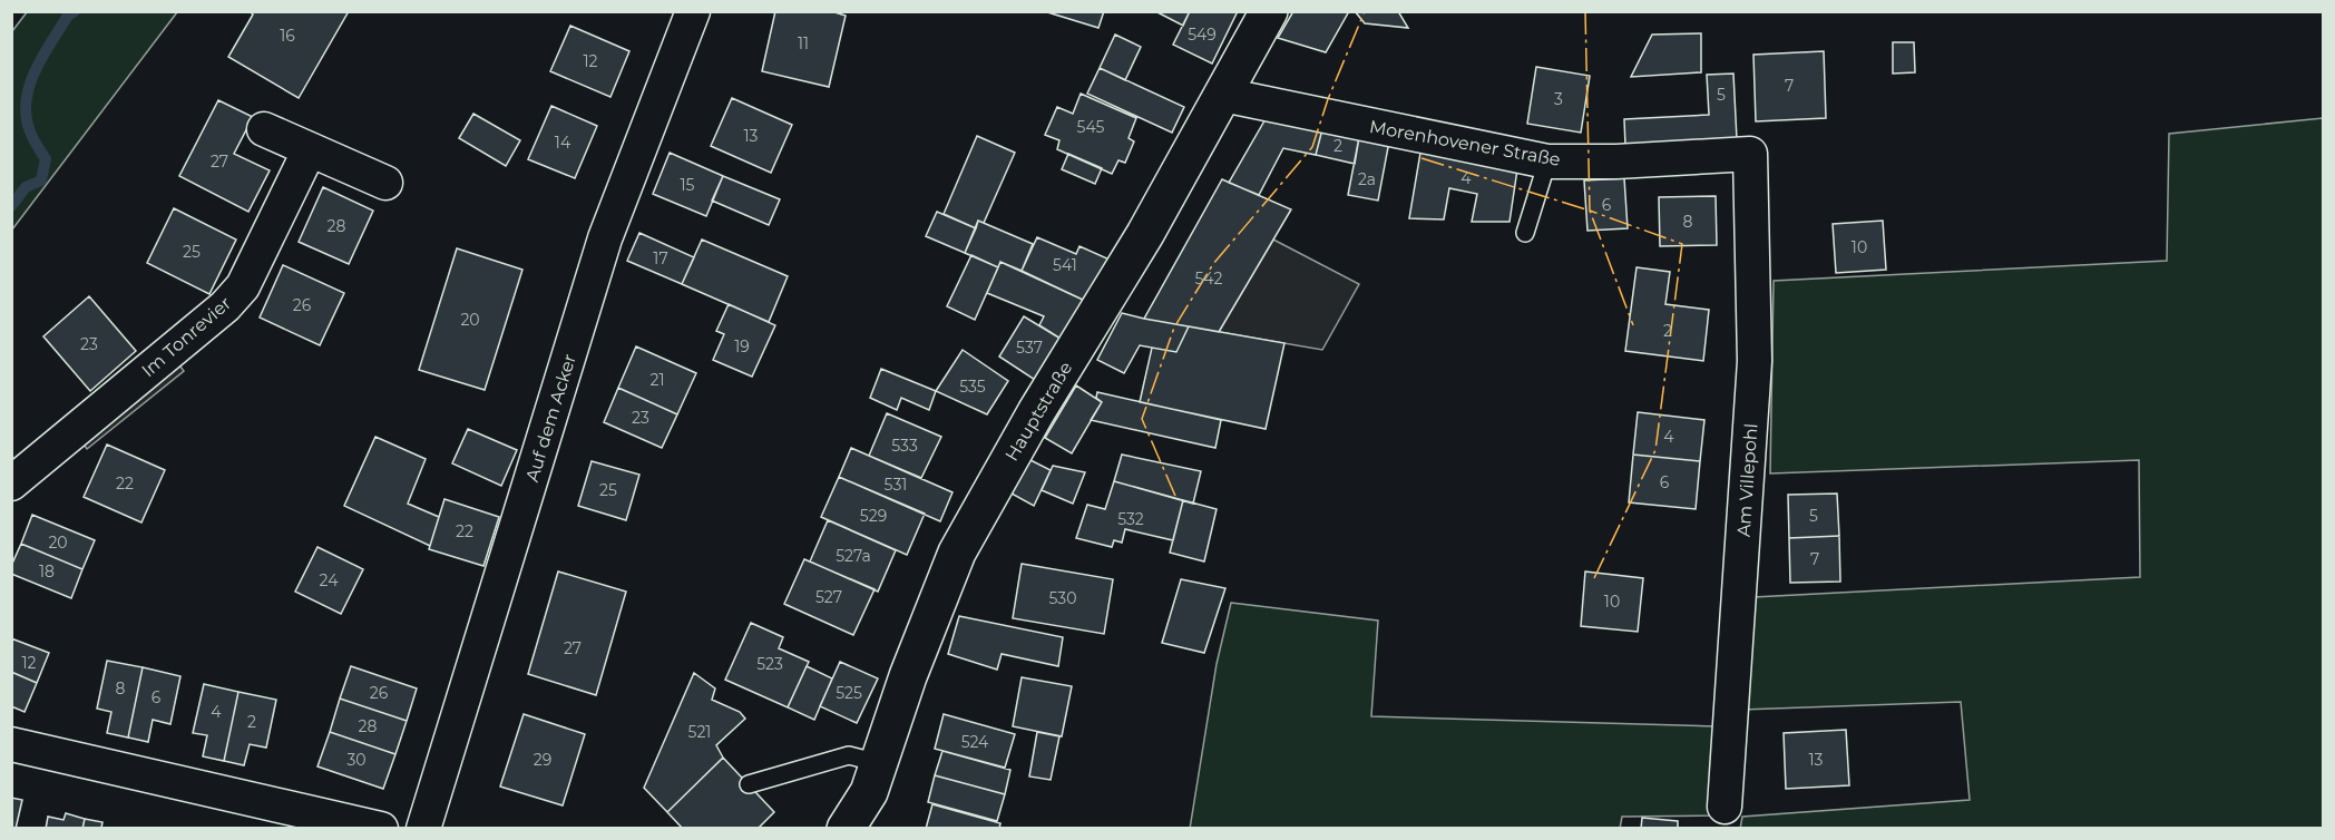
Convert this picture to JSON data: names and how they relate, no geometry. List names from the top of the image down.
{
  "streets": {
    "main road": ["Hauptstraße"],
    "street": [
      "Morenhovener Straße",
      "Im Tonrevier",
      "Auf dem Acker",
      "Am Villepohl"
    ]
  },
  "crossings": [
    ["Morenhovener Straße", "Hauptstraße"],
    ["Morenhovener Straße", "Am Villepohl"]
  ],
  "house_numbers": [
    "549",
    "16",
    "11",
    "12",
    "7",
    "5",
    "3",
    "545",
    "13",
    "14",
    "2",
    "27",
    "4",
    "2a",
    "15",
    "6",
    "8",
    "28",
    "10",
    "25",
    "17",
    "541",
    "542",
    "26",
    "20",
    "2",
    "23",
    "19",
    "537",
    "21",
    "535",
    "23",
    "4",
    "533",
    "6",
    "22",
    "531",
    "25",
    "529",
    "5",
    "532",
    "22",
    "20",
    "527a",
    "7",
    "18",
    "24",
    "527",
    "530",
    "10",
    "27",
    "12",
    "523",
    "8",
    "26",
    "525",
    "6",
    "4",
    "2",
    "28",
    "521",
    "524",
    "30",
    "29",
    "13"
  ]
}
